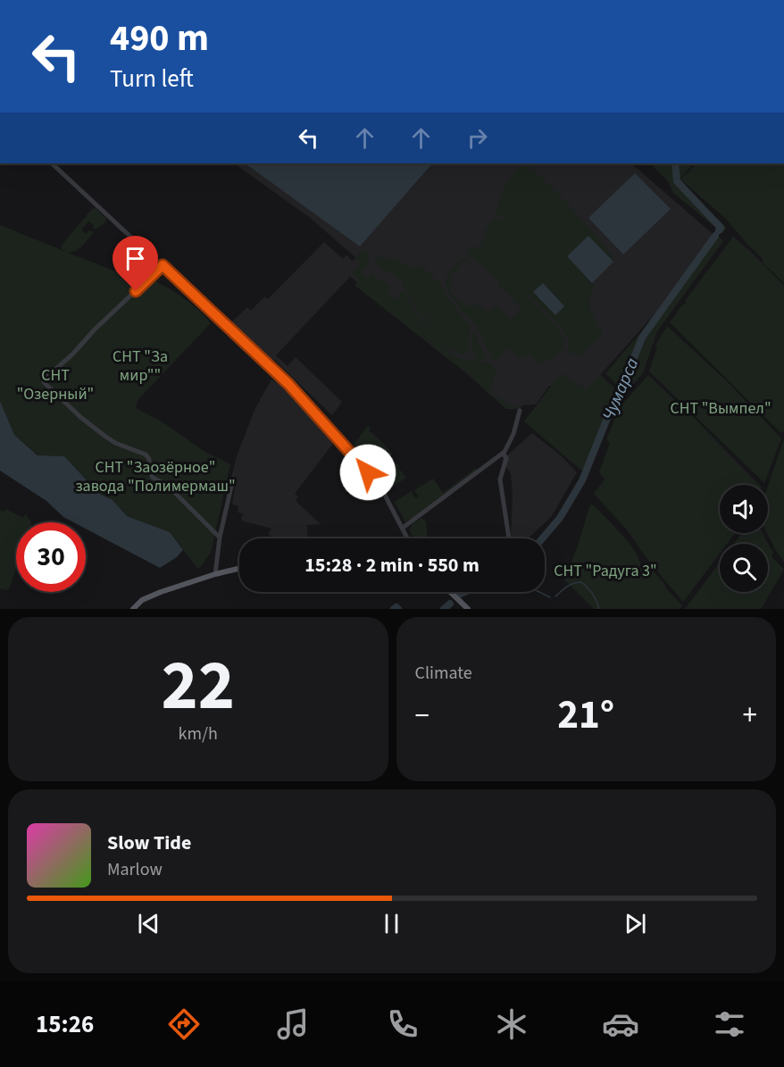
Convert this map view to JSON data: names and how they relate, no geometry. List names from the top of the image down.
{
  "water": ["Чумарса"],
  "parks": [
    "СНТ \"За мир\"\"",
    "СНТ \"Озерный\"",
    "СНТ \"Вымпел\"",
    "СНТ \"Заозёрное\" завода \"Полимермаш\"",
    "СНТ \"Радуга 3\""
  ],
  "page": {
    "turn": ["490 m", "Turn left"],
    "limit": "30",
    "trip": "15:28 · 2 min · 550 m",
    "tile": [
      ["22", "km/h"],
      "Climate"
    ],
    "heat": ["−", "21°", "+"],
    "song": ["Slow Tide", "Marlow"],
    "tabs": "15:26"
  }
}
